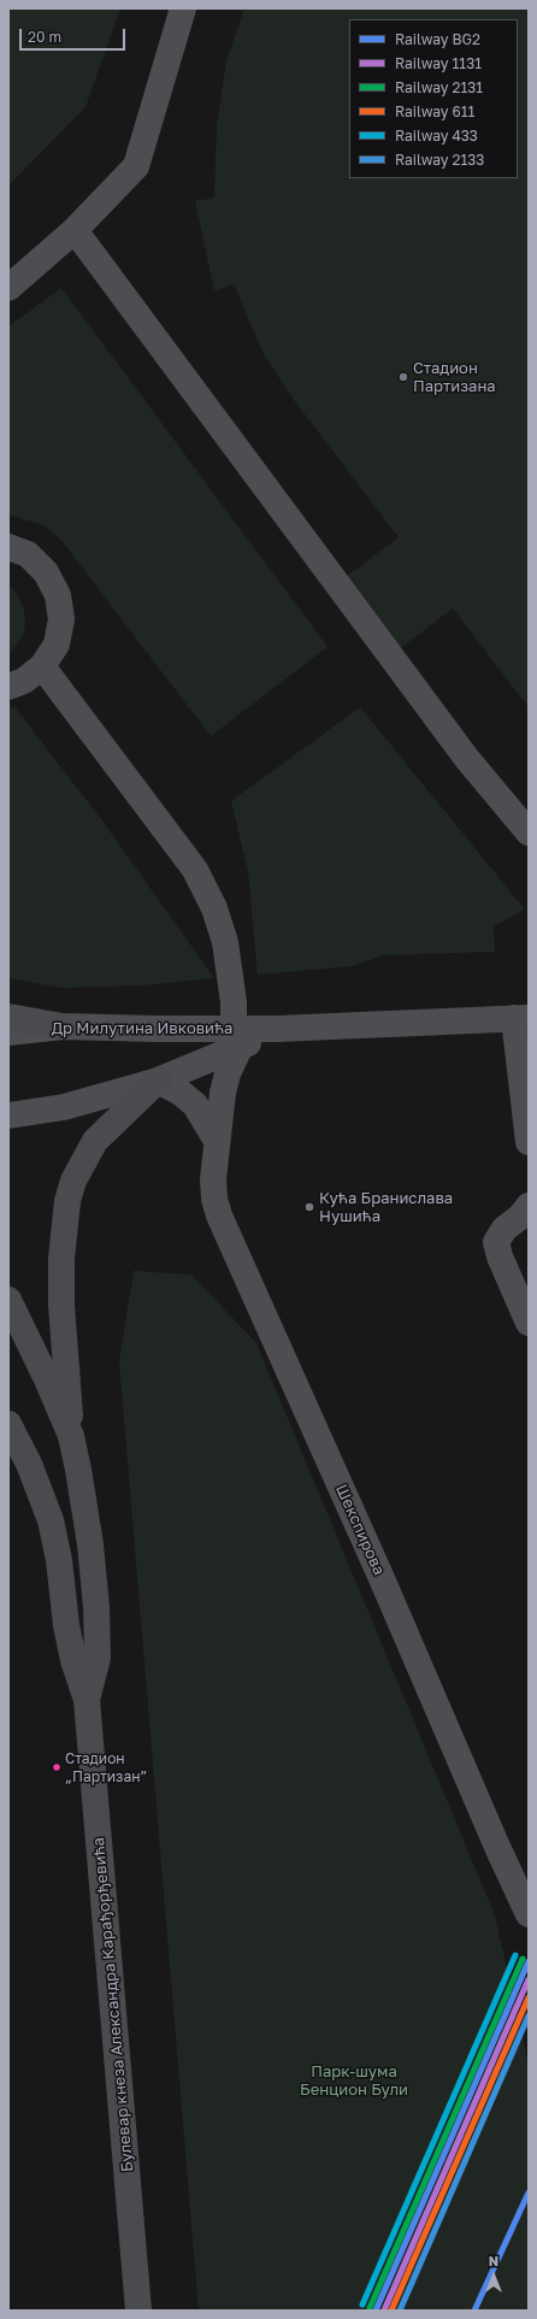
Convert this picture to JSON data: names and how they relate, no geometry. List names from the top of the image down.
{
  "streets": {
    "main road": ["Булевар кнеза Александра Карађорђевића"],
    "street": ["Др Милутина Ивковића", "Шекспирова"]
  },
  "crossings": [
    ["Др Милутина Ивковића", "Шекспирова"]
  ],
  "parks": ["Парк-шума Бенцион Були"],
  "places": ["Стадион Партизана", "Кућа Бранислава Нушића", "Стадион „Партизан”"],
  "lines": [
    "rail line 433",
    "rail line 2131",
    "rail line BG2",
    "rail line 1131",
    "rail line 611",
    "rail line 2133"
  ],
  "legend": [
    "Railway BG2",
    "Railway 1131",
    "Railway 2131",
    "Railway 611",
    "Railway 433",
    "Railway 2133"
  ],
  "scale_bar": "20 m",
  "north": "top"
}
